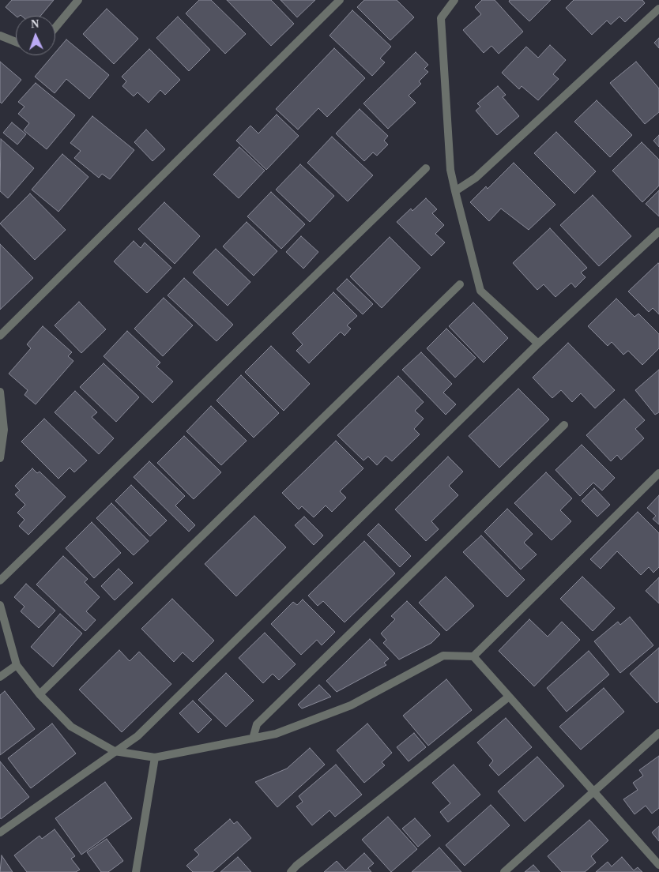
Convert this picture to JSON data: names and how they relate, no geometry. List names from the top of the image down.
{
  "north": "top"
}
